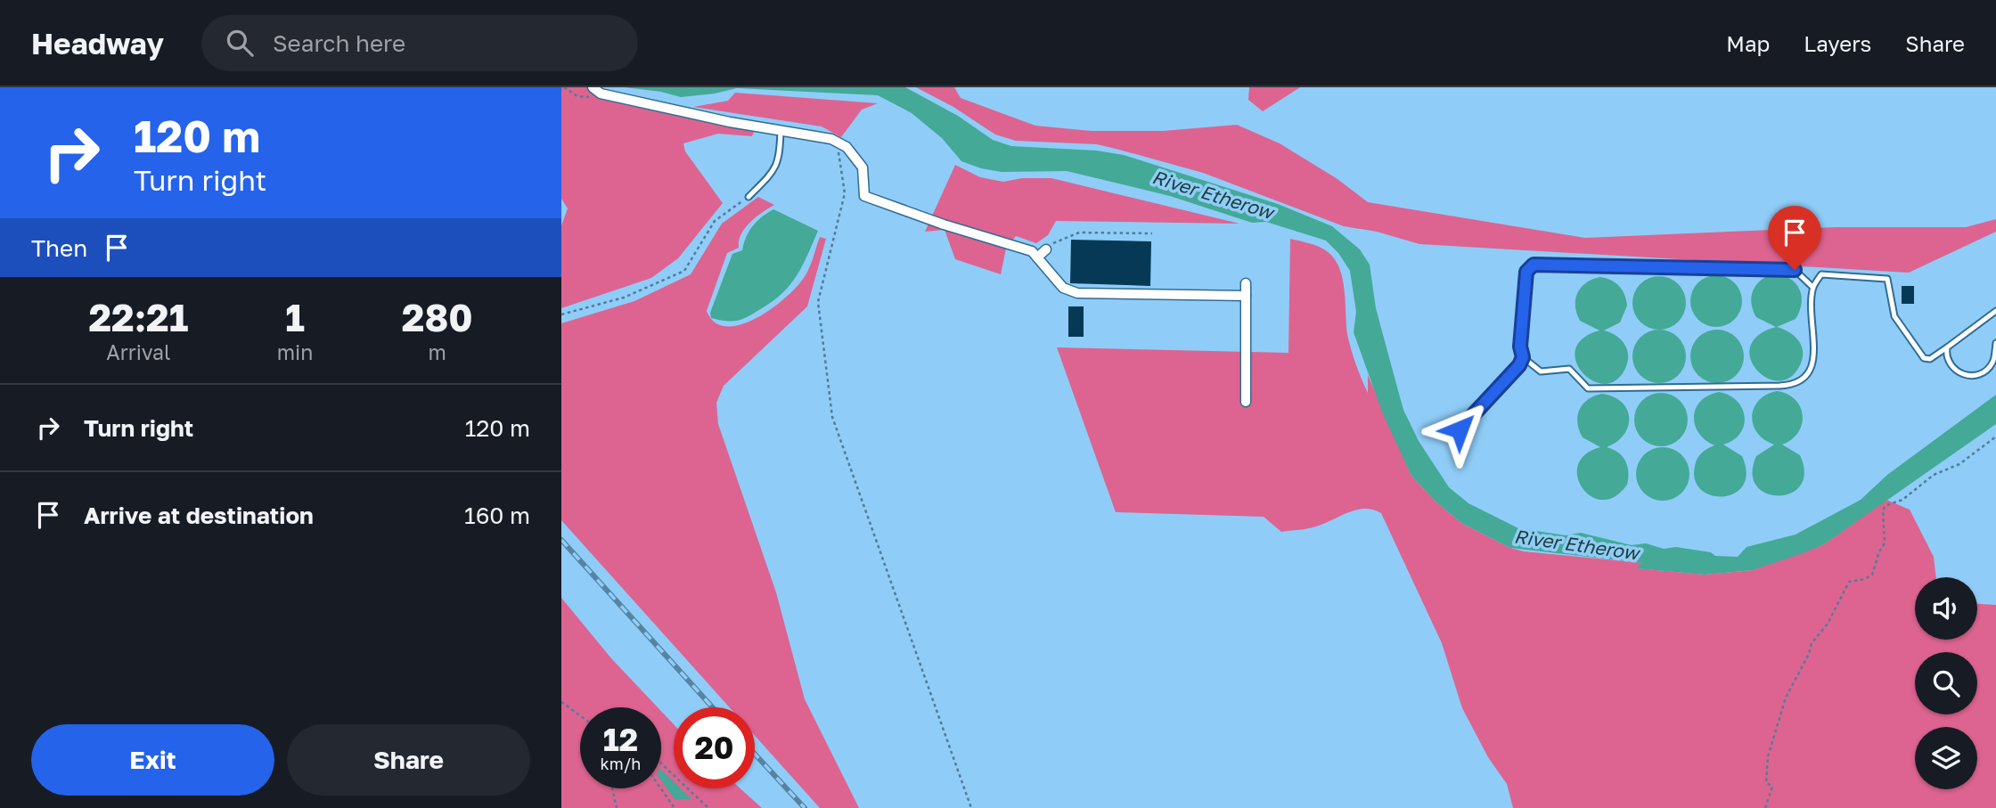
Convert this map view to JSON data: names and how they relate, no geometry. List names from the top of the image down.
{
  "water": ["River Etherow"],
  "page": {
    "header": "Headway",
    "search": "Search here",
    "nav": ["Map", "Layers", "Share"],
    "turn": ["120 m", "Turn right"],
    "then": "Then",
    "eta": [
      "22:21",
      "Arrival",
      "1",
      "min",
      "280",
      "m"
    ],
    "list": [
      {
        "name": "Turn right",
        "value": "120 m"
      },
      {
        "name": "Arrive at destination",
        "value": "160 m"
      }
    ],
    "speed": "12 km/h",
    "limit": "20",
    "buttons": ["Exit", "Share"]
  }
}
